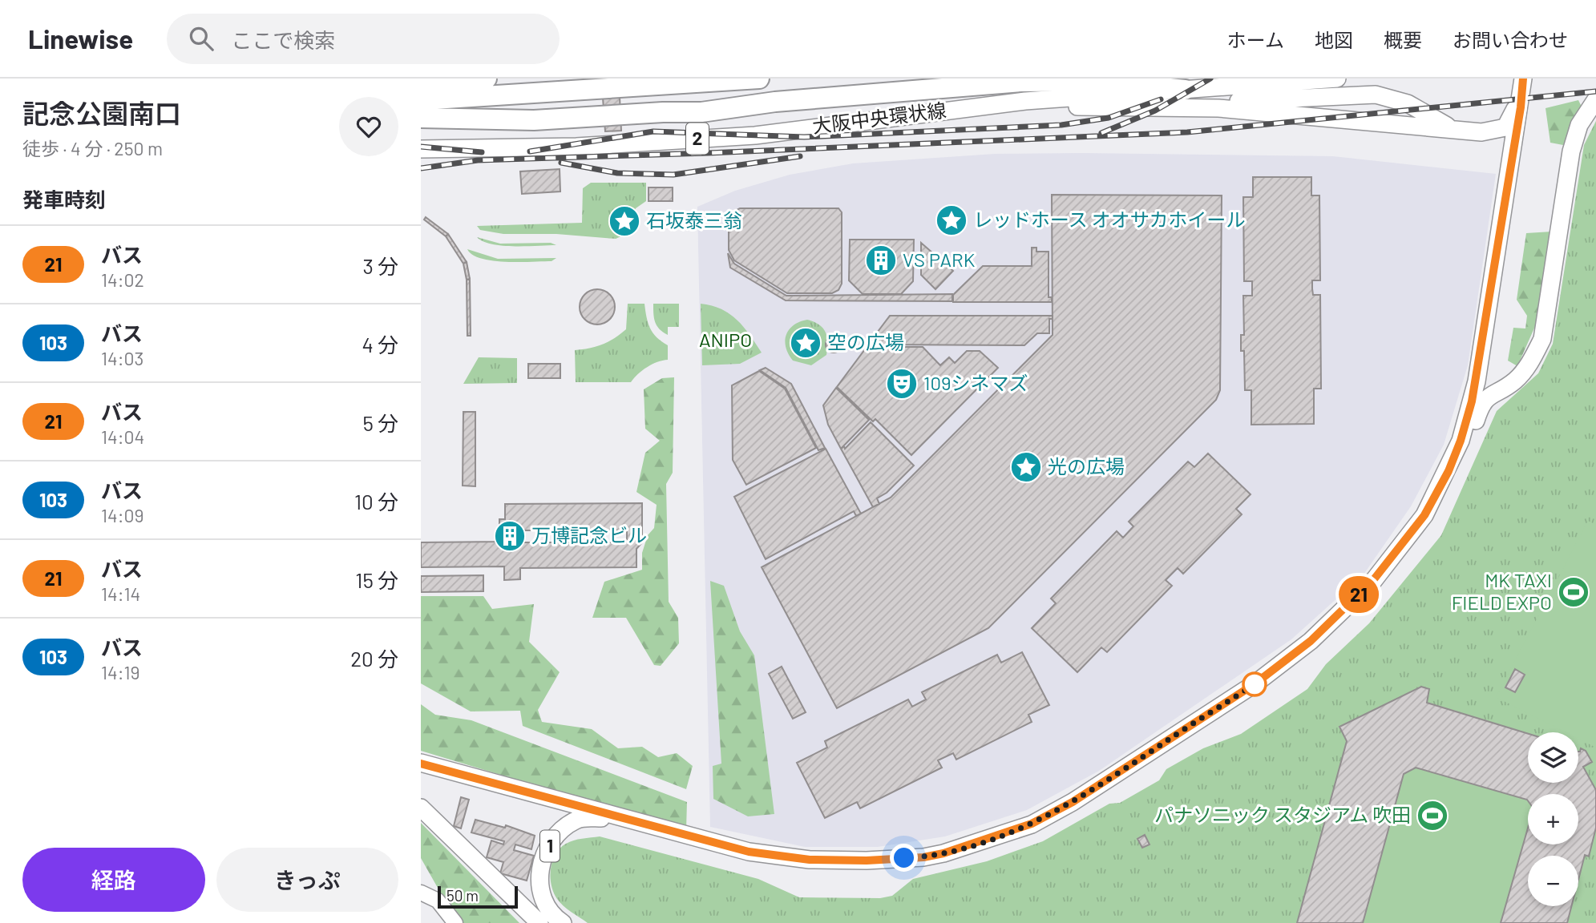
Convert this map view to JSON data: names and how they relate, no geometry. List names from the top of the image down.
{
  "streets": {
    "main road": ["大阪中央環状線", "2", "1"]
  },
  "parks": ["ANIPO"],
  "places": {
    "place": [
      "レッドホース オオサカホイール",
      "石坂泰三翁",
      "空の広場",
      "光の広場"
    ],
    "building": ["VS PARK", "万博記念ビル"],
    "theatre": ["109シネマズ"],
    "sports": ["MK TAXI FIELD EXPO", "パナソニック スタジアム 吹田"]
  },
  "lines": ["bus line 21"],
  "scale_bar": "50 m",
  "page": {
    "header": "Linewise",
    "search": "ここで検索",
    "nav": [
      "ホーム",
      "地図",
      "概要",
      "お問い合わせ"
    ],
    "heading": [
      ["記念公園南口", "徒歩 · 4 分 · 250 m"],
      "発車時刻"
    ],
    "on_map": "21",
    "list": [
      {
        "mark": "21",
        "name": "バス",
        "note": "14:02",
        "value": "3 分"
      },
      {
        "mark": "103",
        "name": "バス",
        "note": "14:03",
        "value": "4 分"
      },
      {
        "mark": "21",
        "name": "バス",
        "note": "14:04",
        "value": "5 分"
      },
      {
        "mark": "103",
        "name": "バス",
        "note": "14:09",
        "value": "10 分"
      },
      {
        "mark": "21",
        "name": "バス",
        "note": "14:14",
        "value": "15 分"
      },
      {
        "mark": "103",
        "name": "バス",
        "note": "14:19",
        "value": "20 分"
      }
    ],
    "map_buttons": ["+", "−"],
    "buttons": ["経路", "きっぷ"],
    "scale": "50 m"
  }
}
